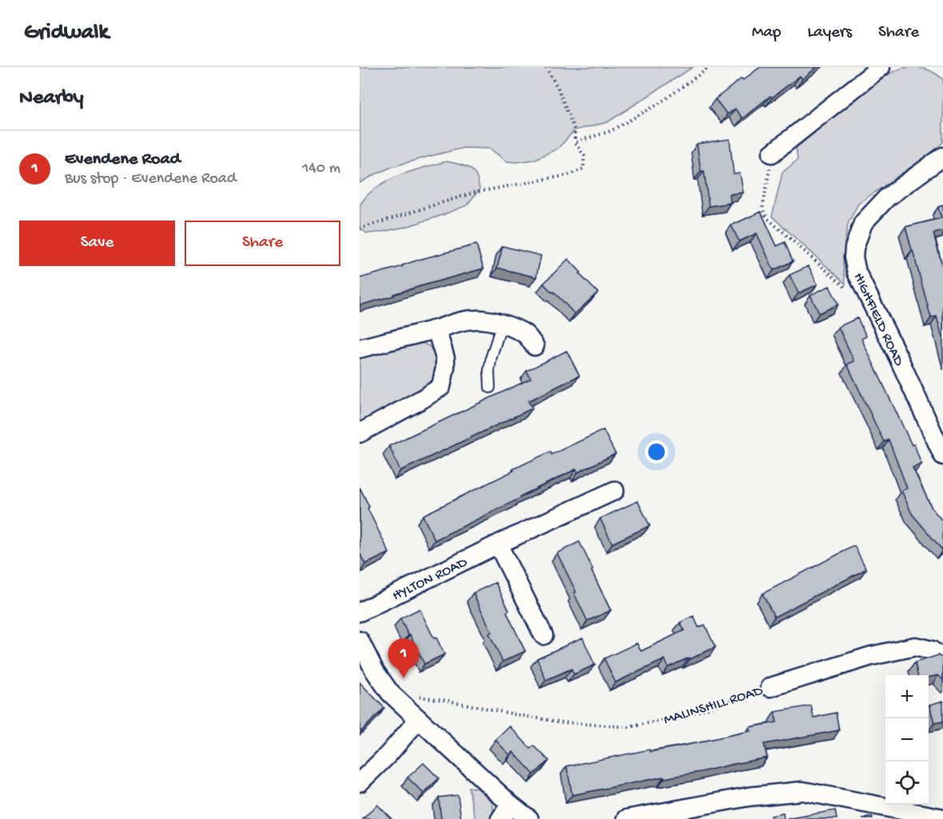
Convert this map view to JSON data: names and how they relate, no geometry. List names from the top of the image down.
{
  "streets": {
    "street": ["HIGHFIELD ROAD", "HYLTON ROAD", "MALINSHILL ROAD"]
  },
  "page": {
    "header": "Gridwalk",
    "nav": ["Map", "Layers", "Share"],
    "heading": "Nearby",
    "list": [
      {
        "mark": "1",
        "name": "Evendene Road",
        "note": "Bus stop · Evendene Road",
        "value": "140 m"
      }
    ],
    "buttons": ["Save", "Share"],
    "pins": "1",
    "map_buttons": ["+", "−"]
  }
}
